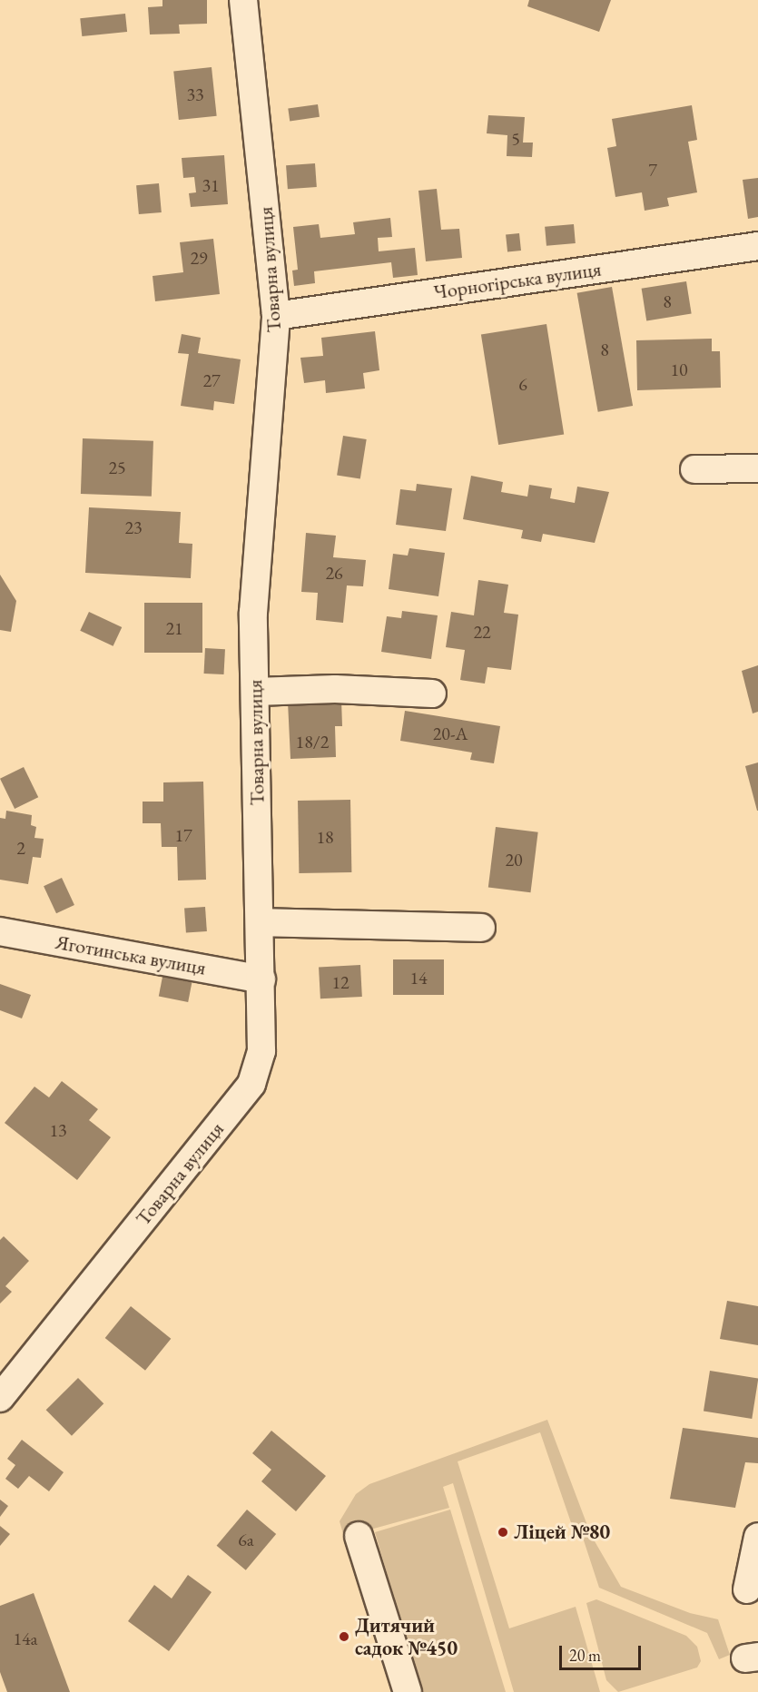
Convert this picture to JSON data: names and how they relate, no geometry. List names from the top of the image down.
{
  "streets": {
    "street": ["Товарна вулиця", "Чорногірська вулиця", "Яготинська вулиця"]
  },
  "crossings": [
    ["Товарна вулиця", "Чорногірська вулиця"],
    ["Товарна вулиця", "Яготинська вулиця"]
  ],
  "places": ["Ліцей №80", "Дитячий садок №450"],
  "house_numbers": [
    "33",
    "5",
    "7",
    "31",
    "29",
    "8",
    "8",
    "10",
    "27",
    "6",
    "25",
    "23",
    "26",
    "21",
    "22",
    "20-А",
    "18/2",
    "17",
    "18",
    "2",
    "20",
    "14",
    "12",
    "13",
    "6а",
    "14а"
  ],
  "scale_bar": "20 m"
}
